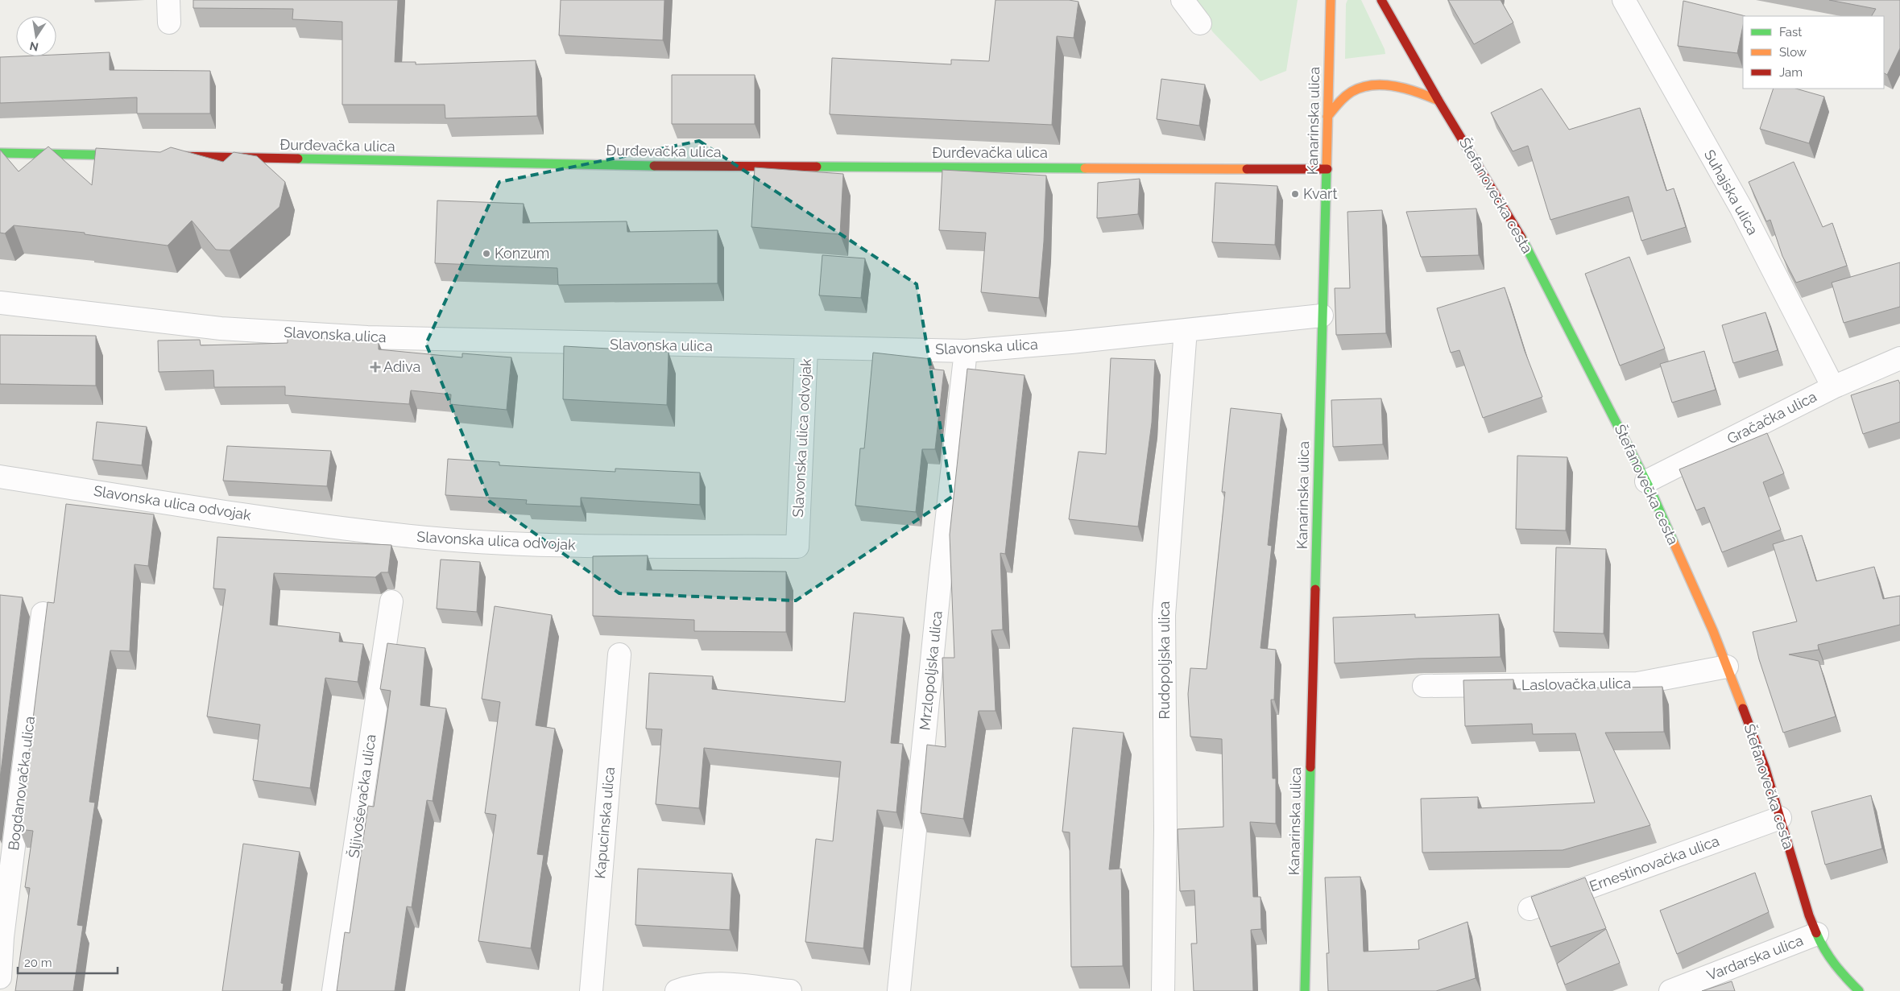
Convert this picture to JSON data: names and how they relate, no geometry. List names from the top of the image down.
{
  "streets": {
    "street": [
      "Kanarinska ulica",
      "Đurđevačka ulica",
      "Suhajska ulica",
      "Štefanovečka cesta",
      "Slavonska ulica",
      "Gračačka ulica",
      "Slavonska ulica odvojak",
      "Rudopoljska ulica",
      "Mrzlopoljska ulica",
      "Laslovačka ulica",
      "Bogdanovačka ulica",
      "Šljivoševačka ulica",
      "Kapucinska ulica",
      "Ernestinovačka ulica",
      "Vardarska ulica"
    ]
  },
  "crossings": [
    ["Kanarinska ulica", "Đurđevačka ulica"],
    ["Kanarinska ulica", "Slavonska ulica"],
    ["Suhajska ulica", "Gračačka ulica"],
    ["Štefanovečka cesta", "Gračačka ulica"],
    ["Štefanovečka cesta", "Laslovačka ulica"],
    ["Štefanovečka cesta", "Ernestinovačka ulica"],
    ["Štefanovečka cesta", "Vardarska ulica"],
    ["Slavonska ulica", "Slavonska ulica odvojak"],
    ["Slavonska ulica", "Rudopoljska ulica"],
    ["Slavonska ulica", "Mrzlopoljska ulica"]
  ],
  "places": {
    "other": ["Kvart", "Konzum"],
    "health": ["Adiva"]
  },
  "legend": ["Fast", "Slow", "Jam"],
  "scale_bar": "20 m",
  "north": "bottom"
}
